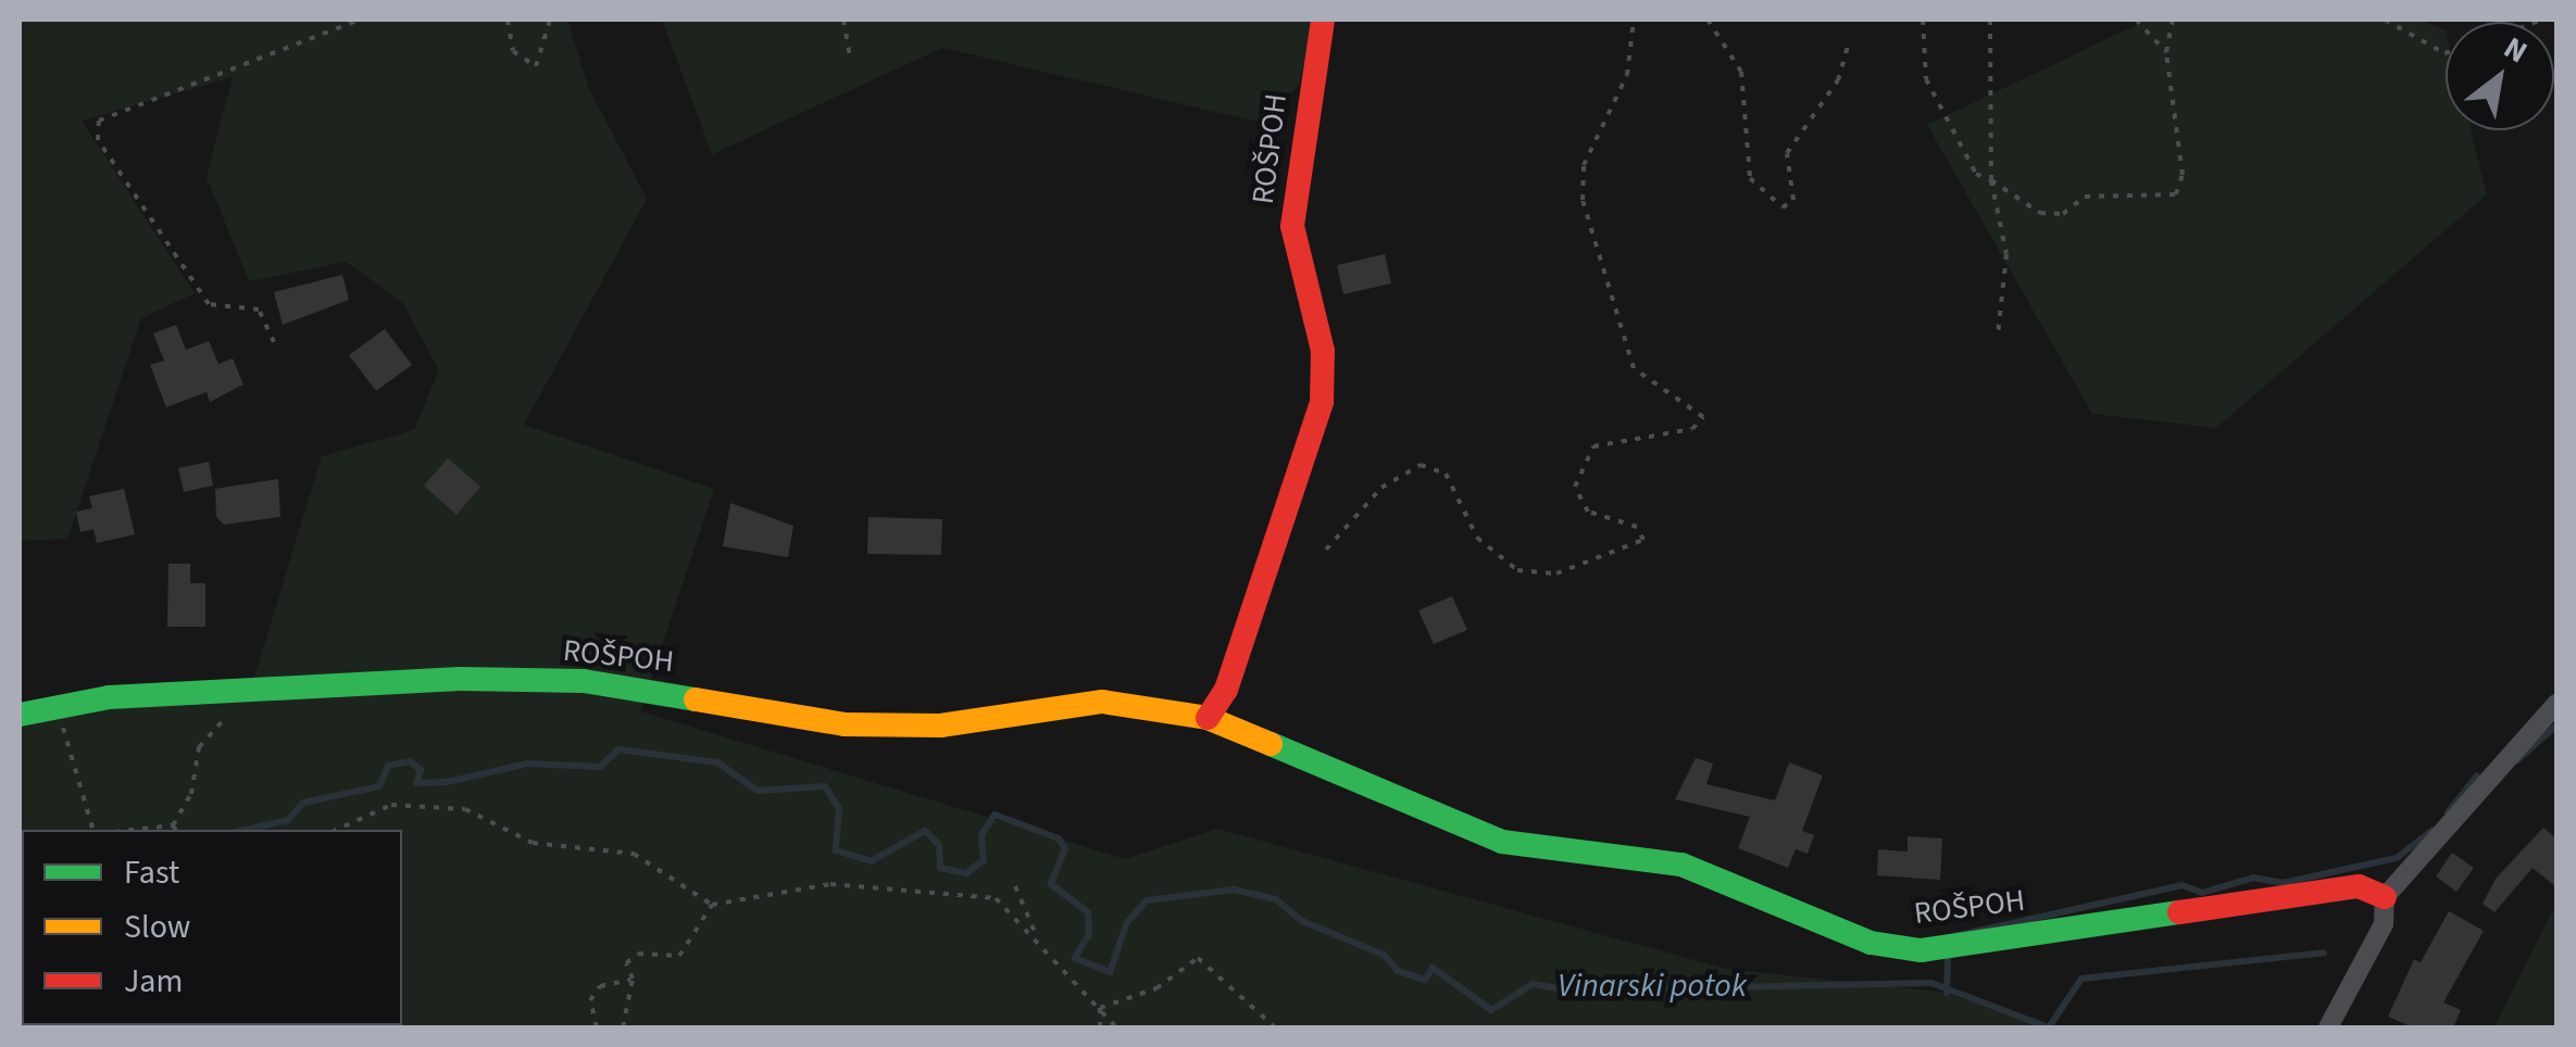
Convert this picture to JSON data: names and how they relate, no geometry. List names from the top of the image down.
{
  "streets": {
    "street": ["ROŠPOH"]
  },
  "water": ["Vinarski potok"],
  "legend": ["Fast", "Slow", "Jam"],
  "north": "top right"
}
